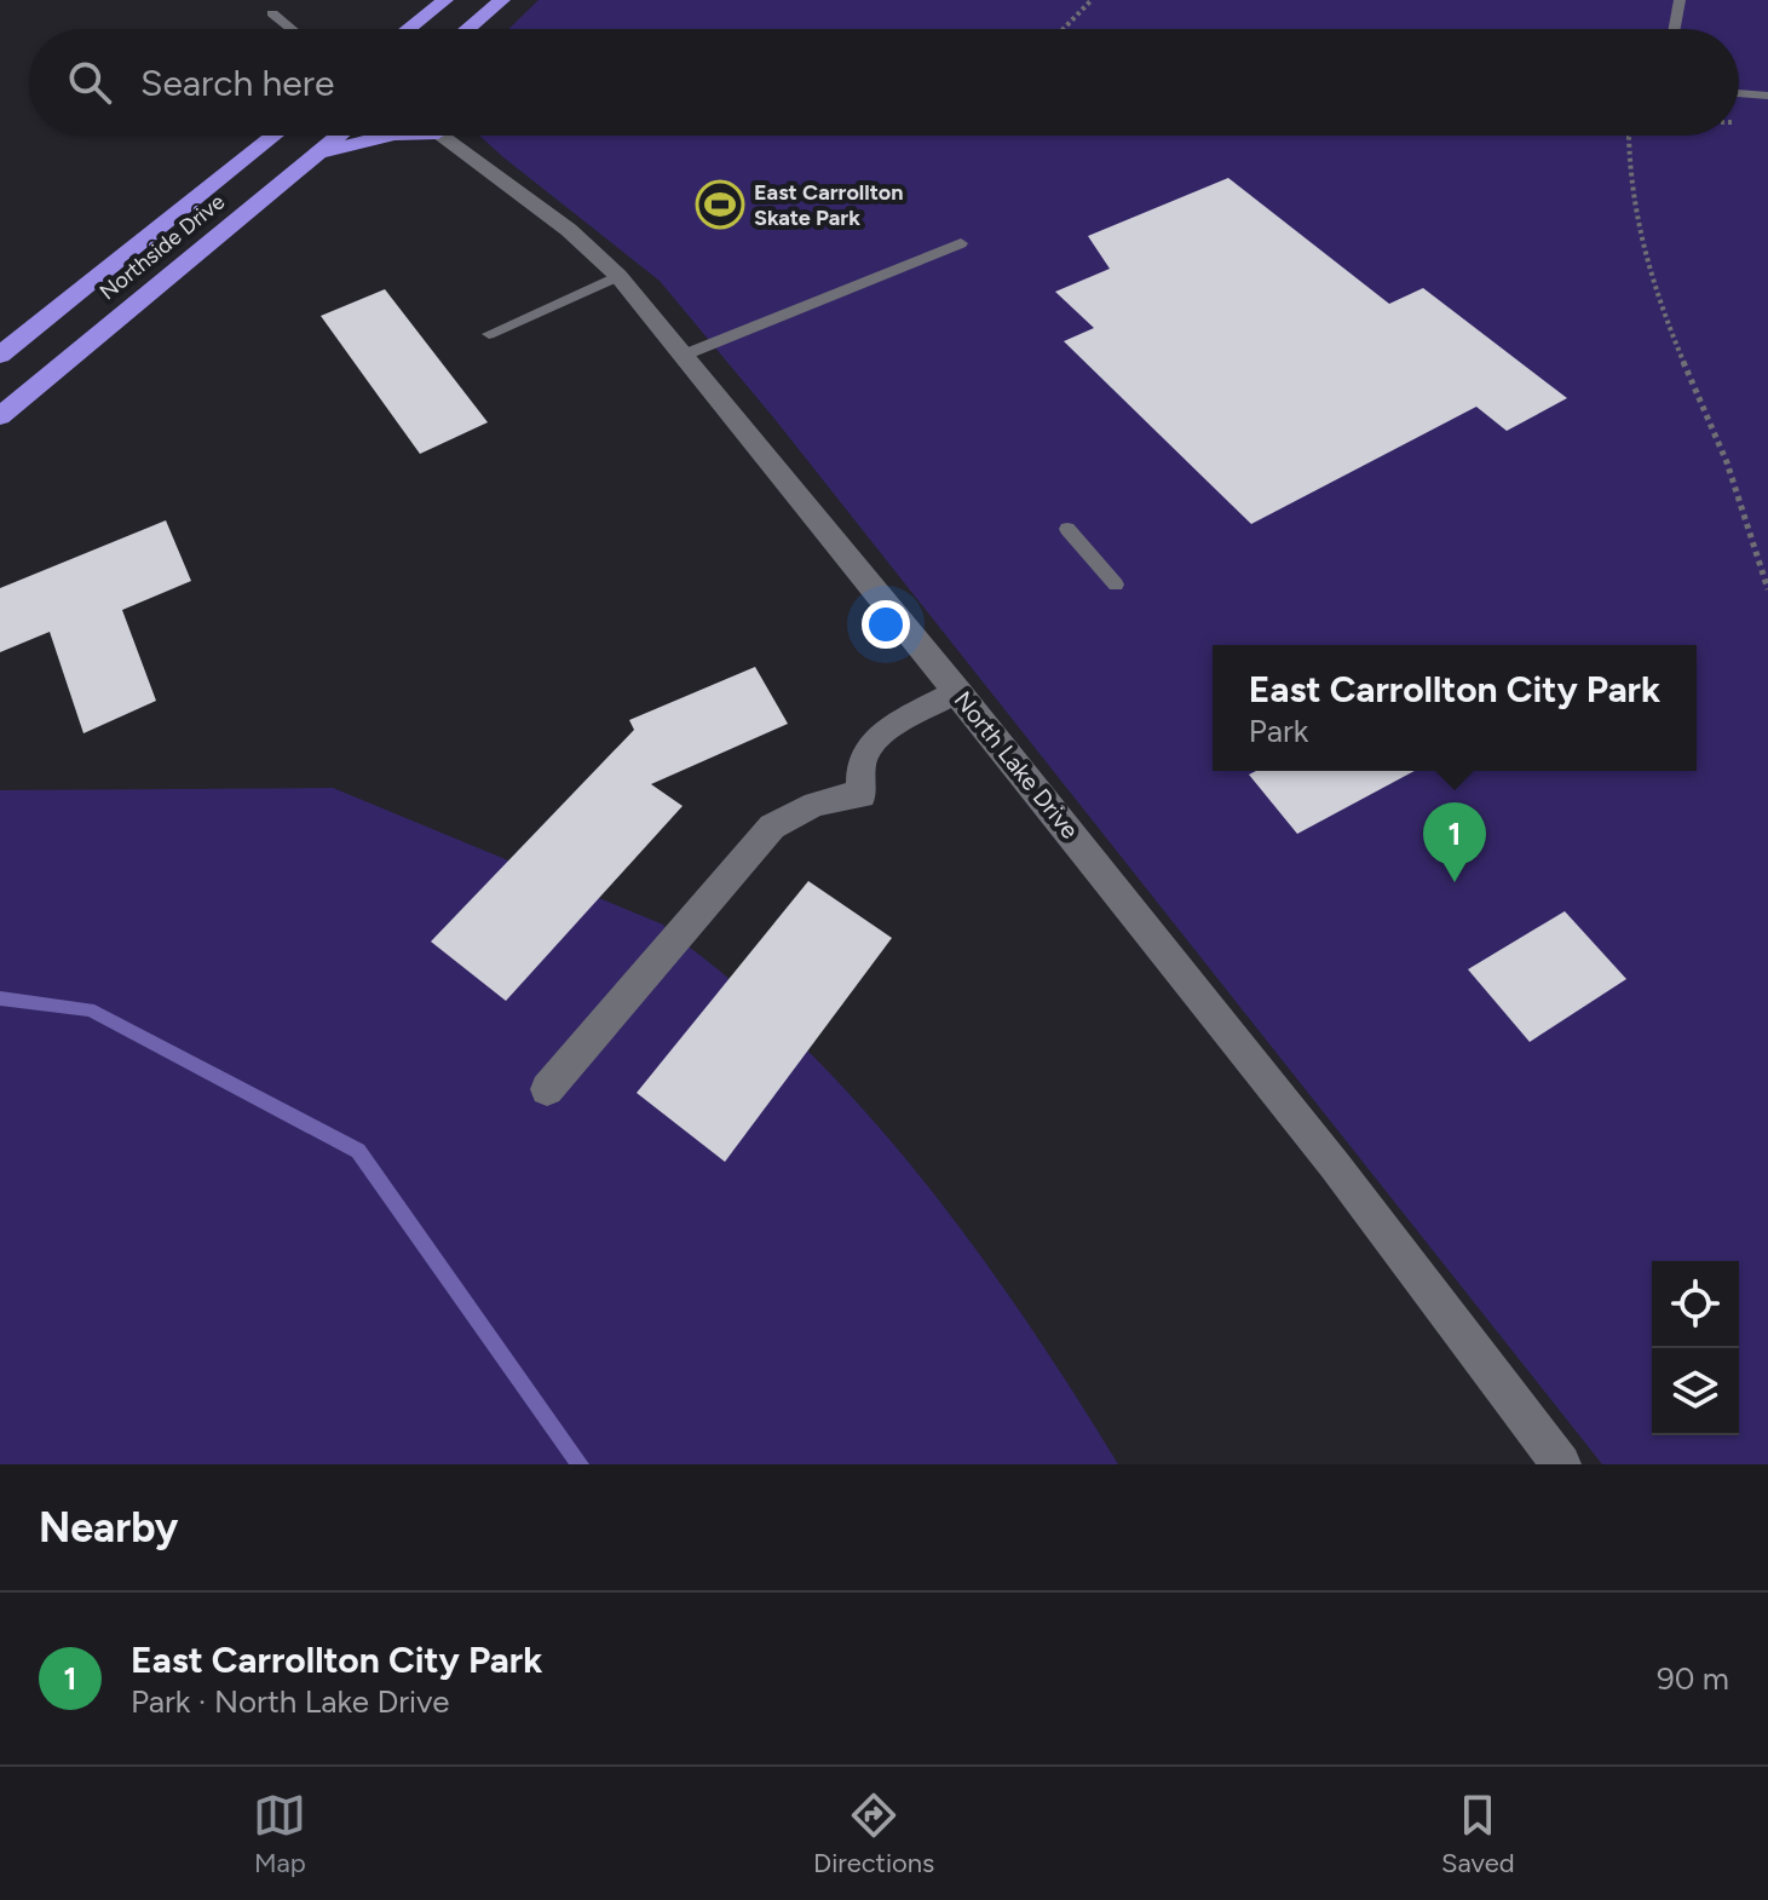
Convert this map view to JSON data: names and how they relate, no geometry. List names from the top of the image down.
{
  "streets": {
    "highway": ["Northside Drive"],
    "street": ["North Lake Drive"]
  },
  "places": {
    "sports": ["East Carrollton Skate Park"]
  },
  "page": {
    "search": "Search here",
    "popup": ["East Carrollton City Park", "Park"],
    "pins": "1",
    "heading": "Nearby",
    "list": [
      {
        "mark": "1",
        "name": "East Carrollton City Park",
        "note": "Park · North Lake Drive",
        "value": "90 m"
      }
    ],
    "nav": ["Map", "Directions", "Saved"]
  }
}
